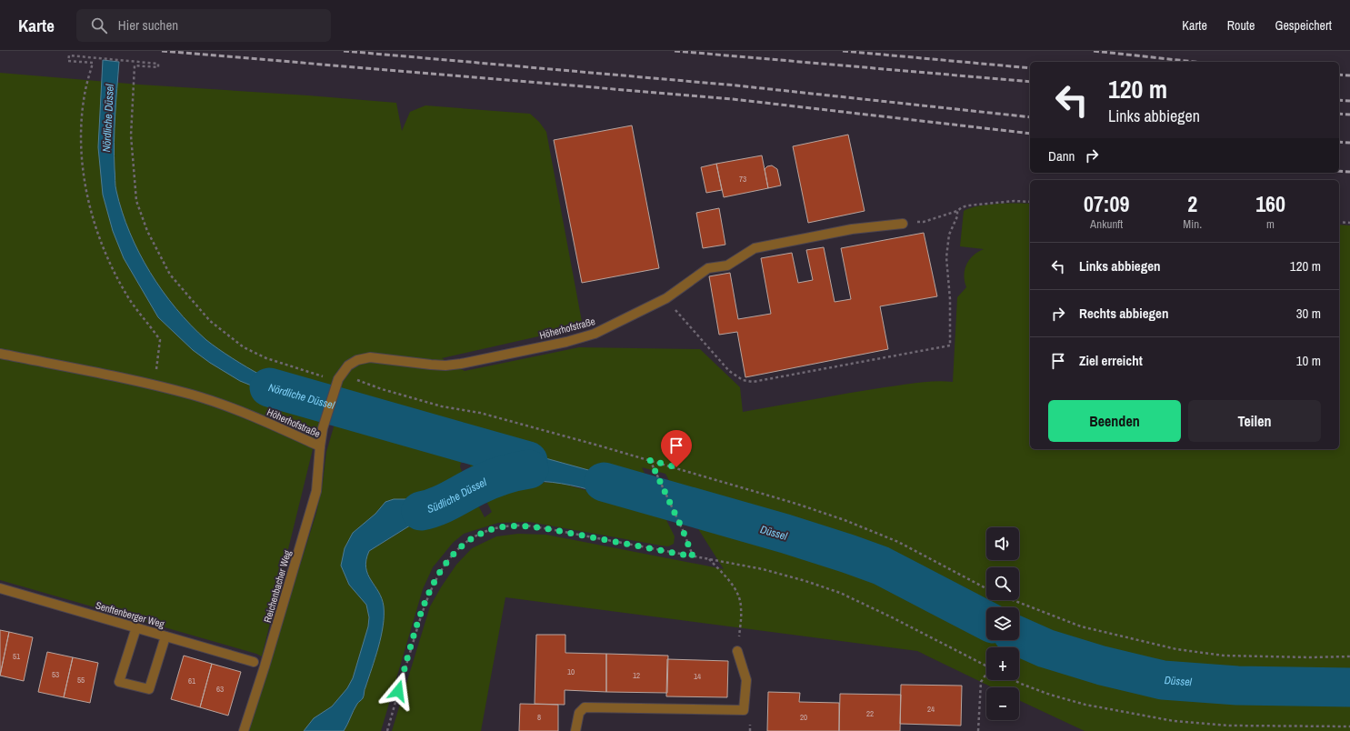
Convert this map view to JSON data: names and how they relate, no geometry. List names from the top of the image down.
{
  "streets": {
    "street": ["Höherhofstraße", "Reichenbacher Weg", "Senftenberger Weg"]
  },
  "crossings": [
    ["Höherhofstraße", "Reichenbacher Weg"]
  ],
  "water": ["Nördliche Düssel", "Südliche Düssel", "Düssel"],
  "house_numbers": [
    "73",
    "51",
    "10",
    "53",
    "12",
    "14",
    "55",
    "61",
    "63",
    "24",
    "22",
    "8",
    "20"
  ],
  "page": {
    "header": "Karte",
    "search": "Hier suchen",
    "nav": ["Karte", "Route", "Gespeichert"],
    "turn": ["120 m", "Links abbiegen"],
    "then": "Dann",
    "eta": [
      "07:09",
      "Ankunft",
      "2",
      "Min.",
      "160",
      "m"
    ],
    "list": [
      {
        "name": "Links abbiegen",
        "value": "120 m"
      },
      {
        "name": "Rechts abbiegen",
        "value": "30 m"
      },
      {
        "name": "Ziel erreicht",
        "value": "10 m"
      }
    ],
    "buttons": ["Beenden", "Teilen"],
    "map_buttons": ["+", "−"]
  }
}
